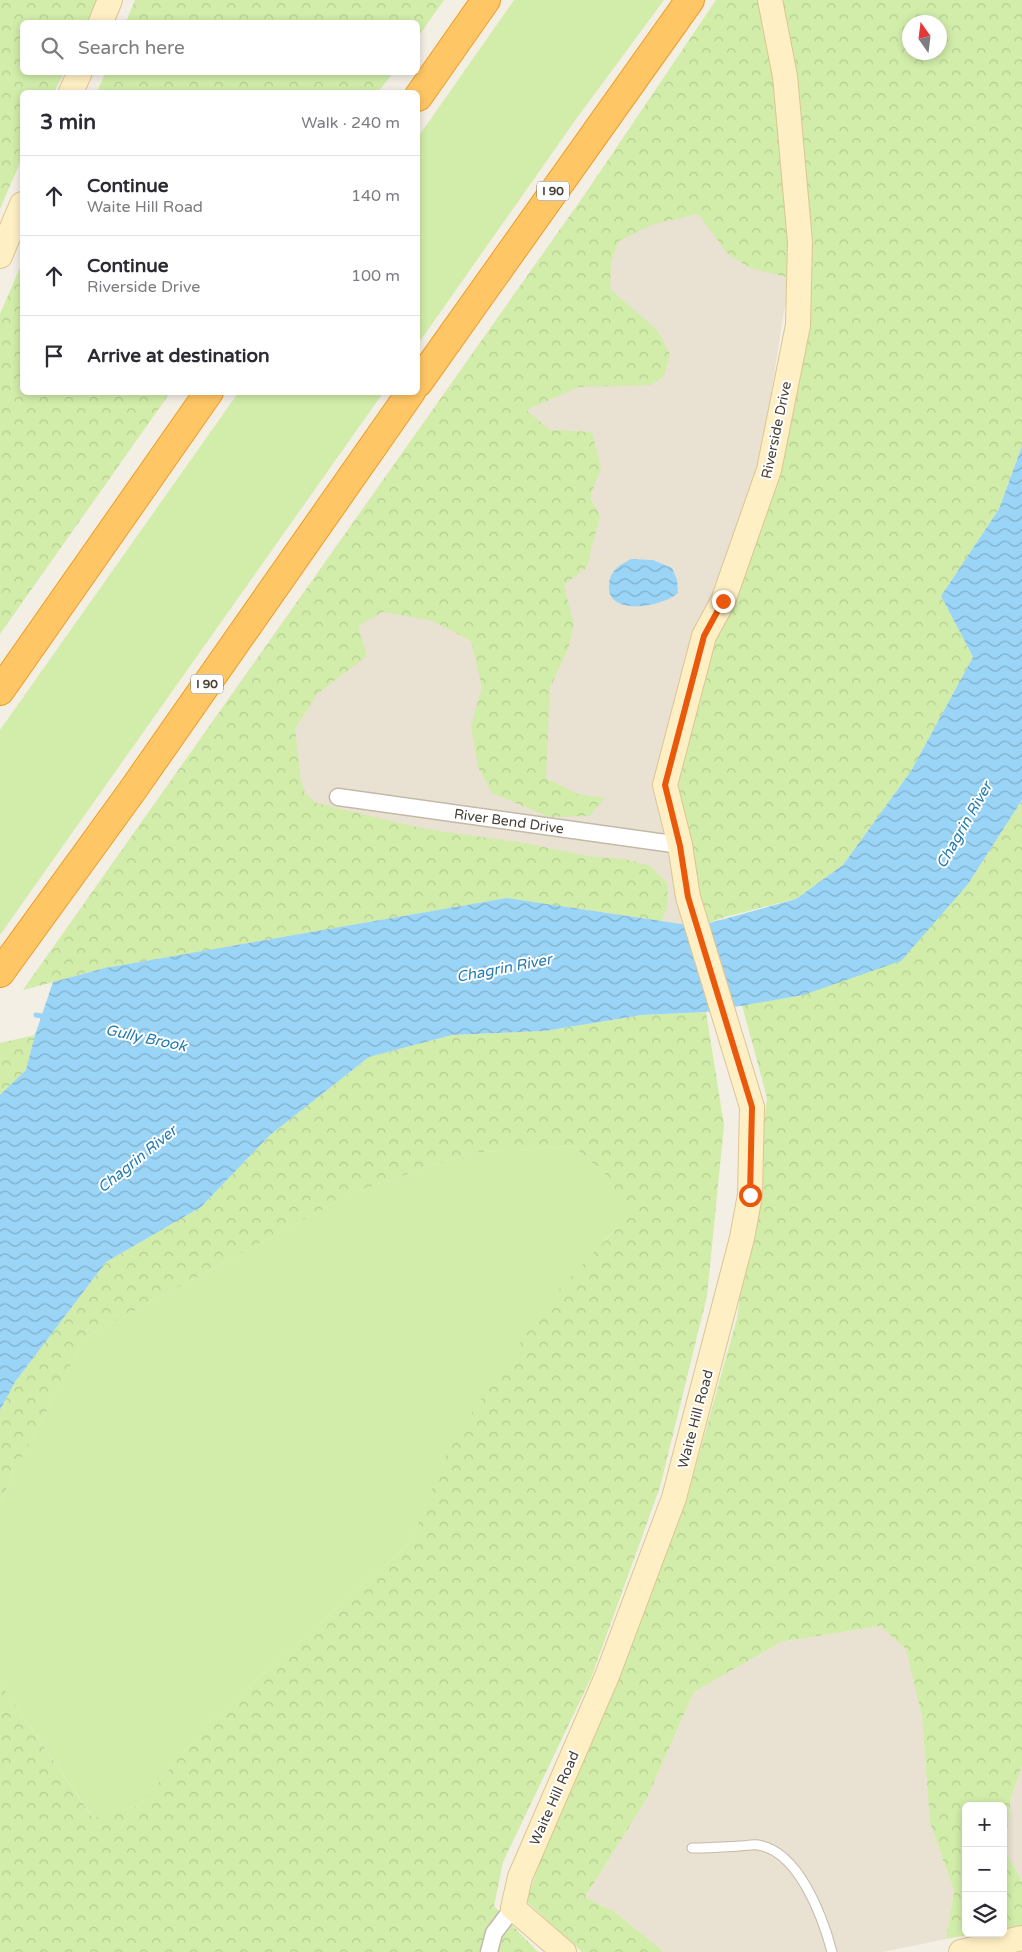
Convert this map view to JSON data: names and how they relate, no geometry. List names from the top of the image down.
{
  "streets": {
    "highway": ["I 90"],
    "street": ["Riverside Drive", "River Bend Drive", "Waite Hill Road"]
  },
  "crossings": [
    ["Riverside Drive", "River Bend Drive"],
    ["Riverside Drive", "Waite Hill Road"],
    ["River Bend Drive", "Waite Hill Road"]
  ],
  "water": ["Chagrin River", "Gully Brook"],
  "north": "top",
  "page": {
    "search": "Search here",
    "heading": ["3 min", "Walk · 240 m"],
    "list": [
      ["Continue", "Waite Hill Road", "140 m"],
      ["Continue", "Riverside Drive", "100 m"],
      "Arrive at destination"
    ],
    "map_buttons": ["+", "−"]
  }
}
